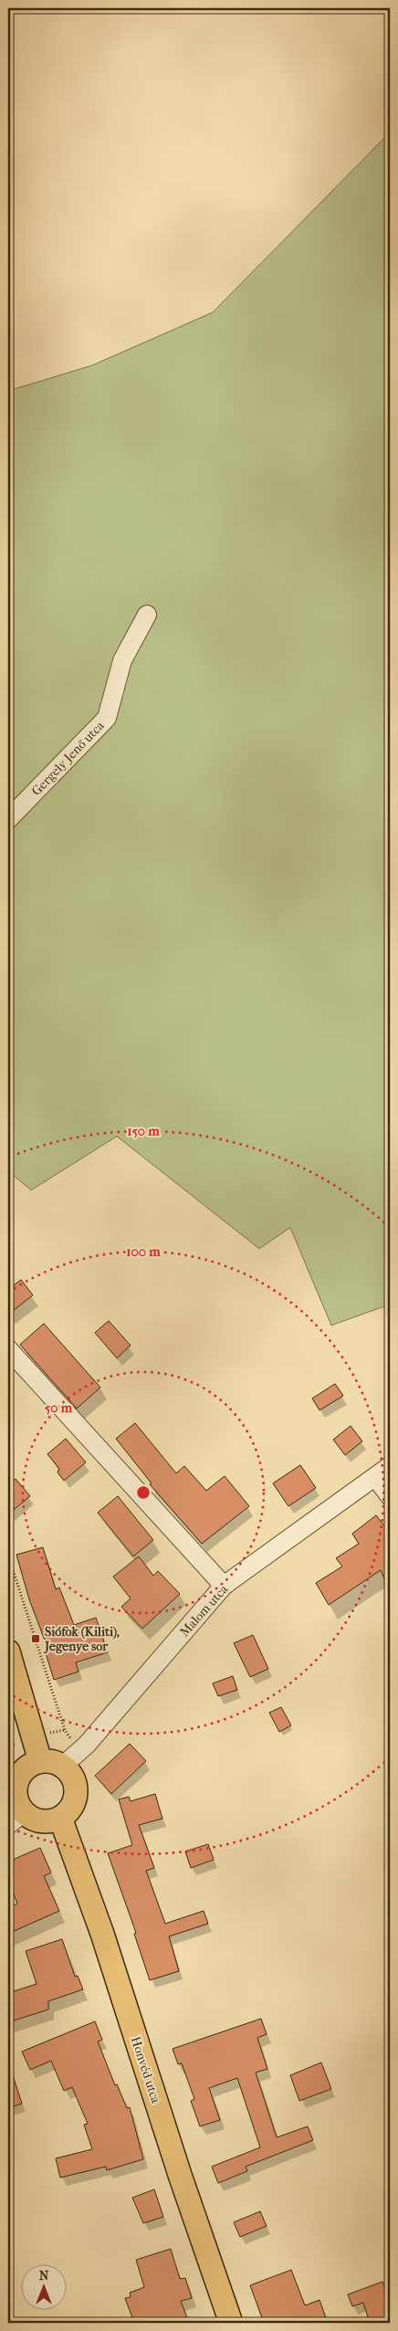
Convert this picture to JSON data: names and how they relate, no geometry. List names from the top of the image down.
{
  "streets": {
    "main road": ["Honvéd utca"],
    "street": ["Gergely Jenő utca", "Malom utca"]
  },
  "crossings": [
    ["Malom utca", "Honvéd utca"]
  ],
  "places": {
    "transit": ["Siófok (Kiliti), Jegenye sor"]
  },
  "north": "top",
  "rings": ["150 m", "100 m", "50 m"]
}
